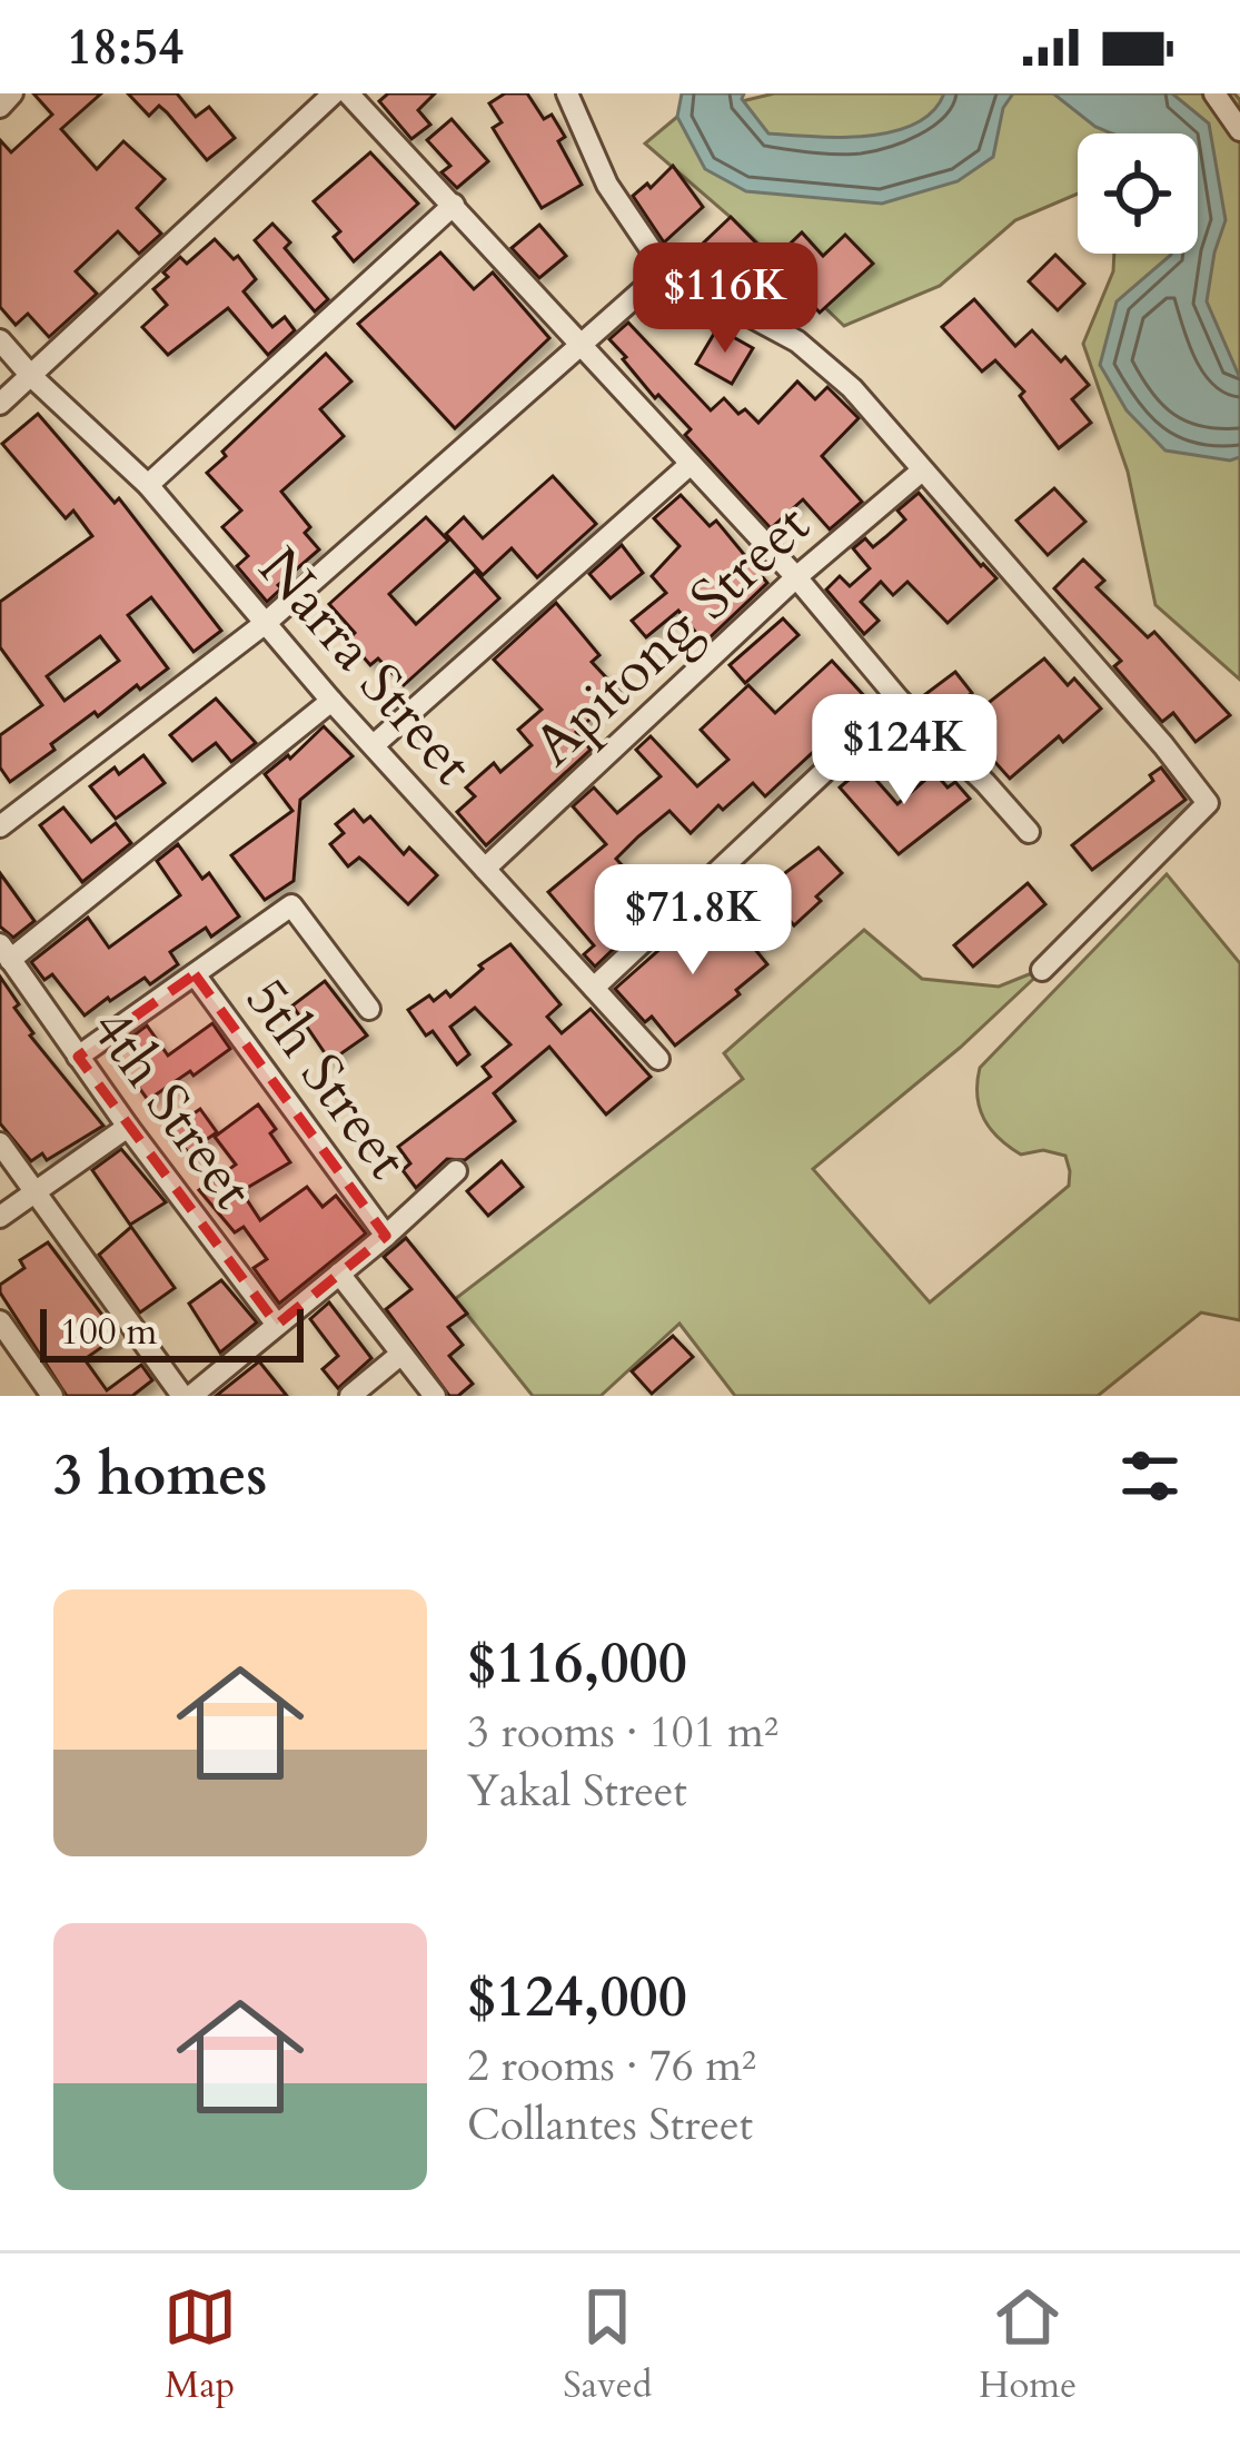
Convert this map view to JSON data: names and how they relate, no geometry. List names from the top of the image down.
{
  "streets": {
    "street": [
      "Apitong Street",
      "Narra Street",
      "5th Street",
      "4th Street"
    ]
  },
  "crossings": [
    ["Apitong Street", "Narra Street"]
  ],
  "scale_bar": "100 m",
  "page": {
    "status": "18:54",
    "price": ["$116K", "$124K", "$71.8K"],
    "scale": "100 m",
    "heading": "3 homes",
    "list": [
      {
        "name": "$116,000",
        "note": "3 rooms · 101 m² · Yakal Street"
      },
      {
        "name": "$124,000",
        "note": "2 rooms · 76 m² · Collantes Street"
      }
    ],
    "tabs": ["Map", "Saved", "Home"]
  }
}
